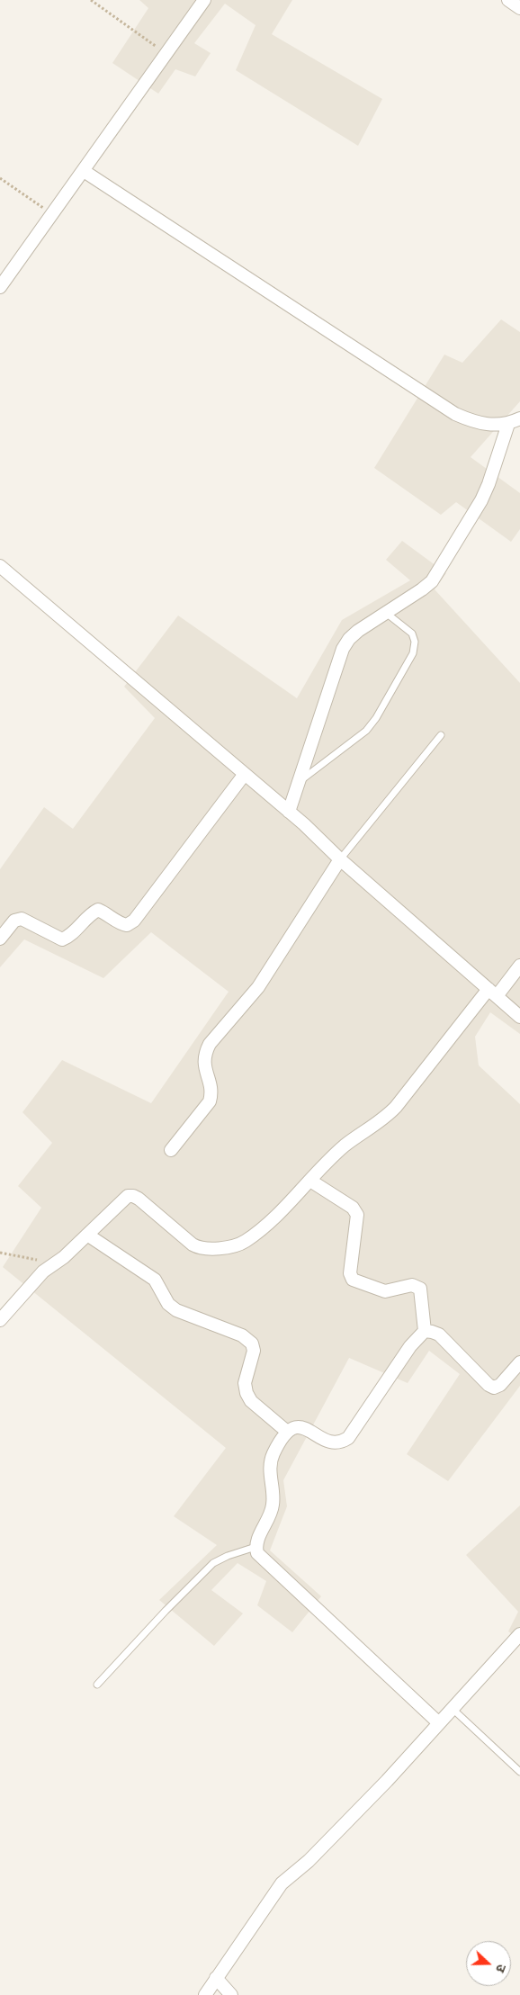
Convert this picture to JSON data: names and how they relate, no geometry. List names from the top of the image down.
{
  "north": "right"
}
